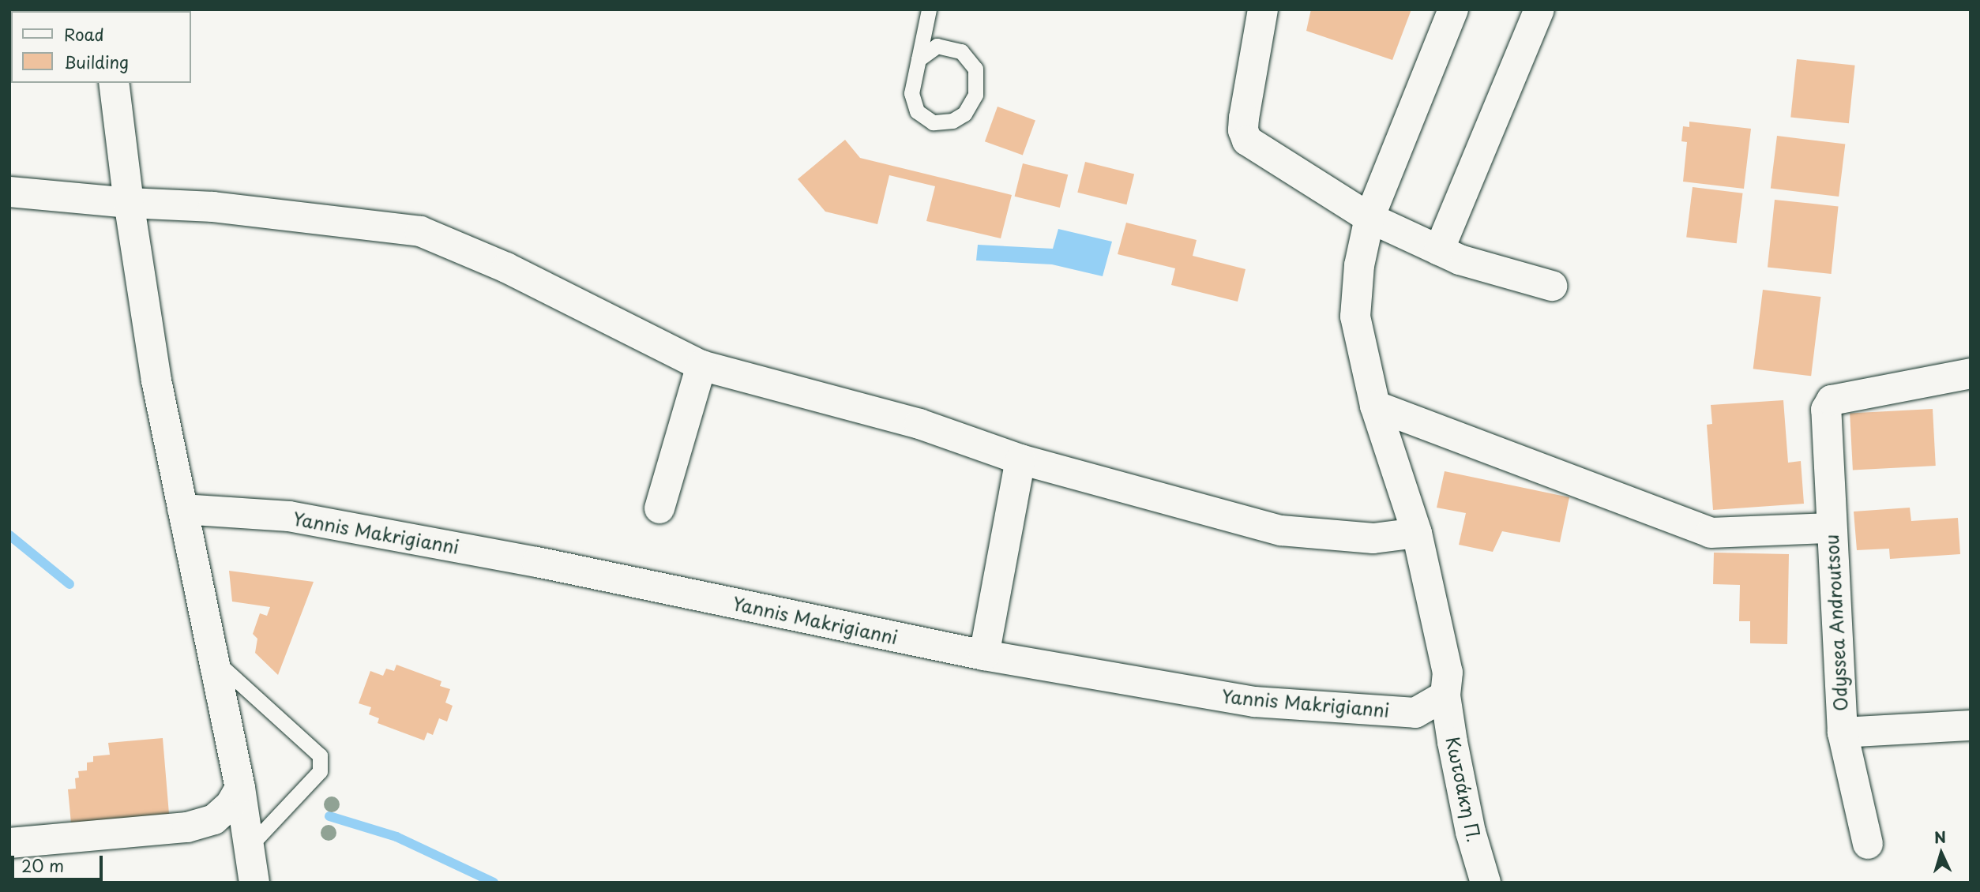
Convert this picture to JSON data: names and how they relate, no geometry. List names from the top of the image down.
{
  "streets": {
    "street": ["Yannis Makrigianni", "Odyssea Androutsou", "Κωτσάκη Π."]
  },
  "crossings": [
    ["Yannis Makrigianni", "Κωτσάκη Π."]
  ],
  "legend": ["Road", "Building"],
  "scale_bar": "20 m",
  "north": "top"
}
